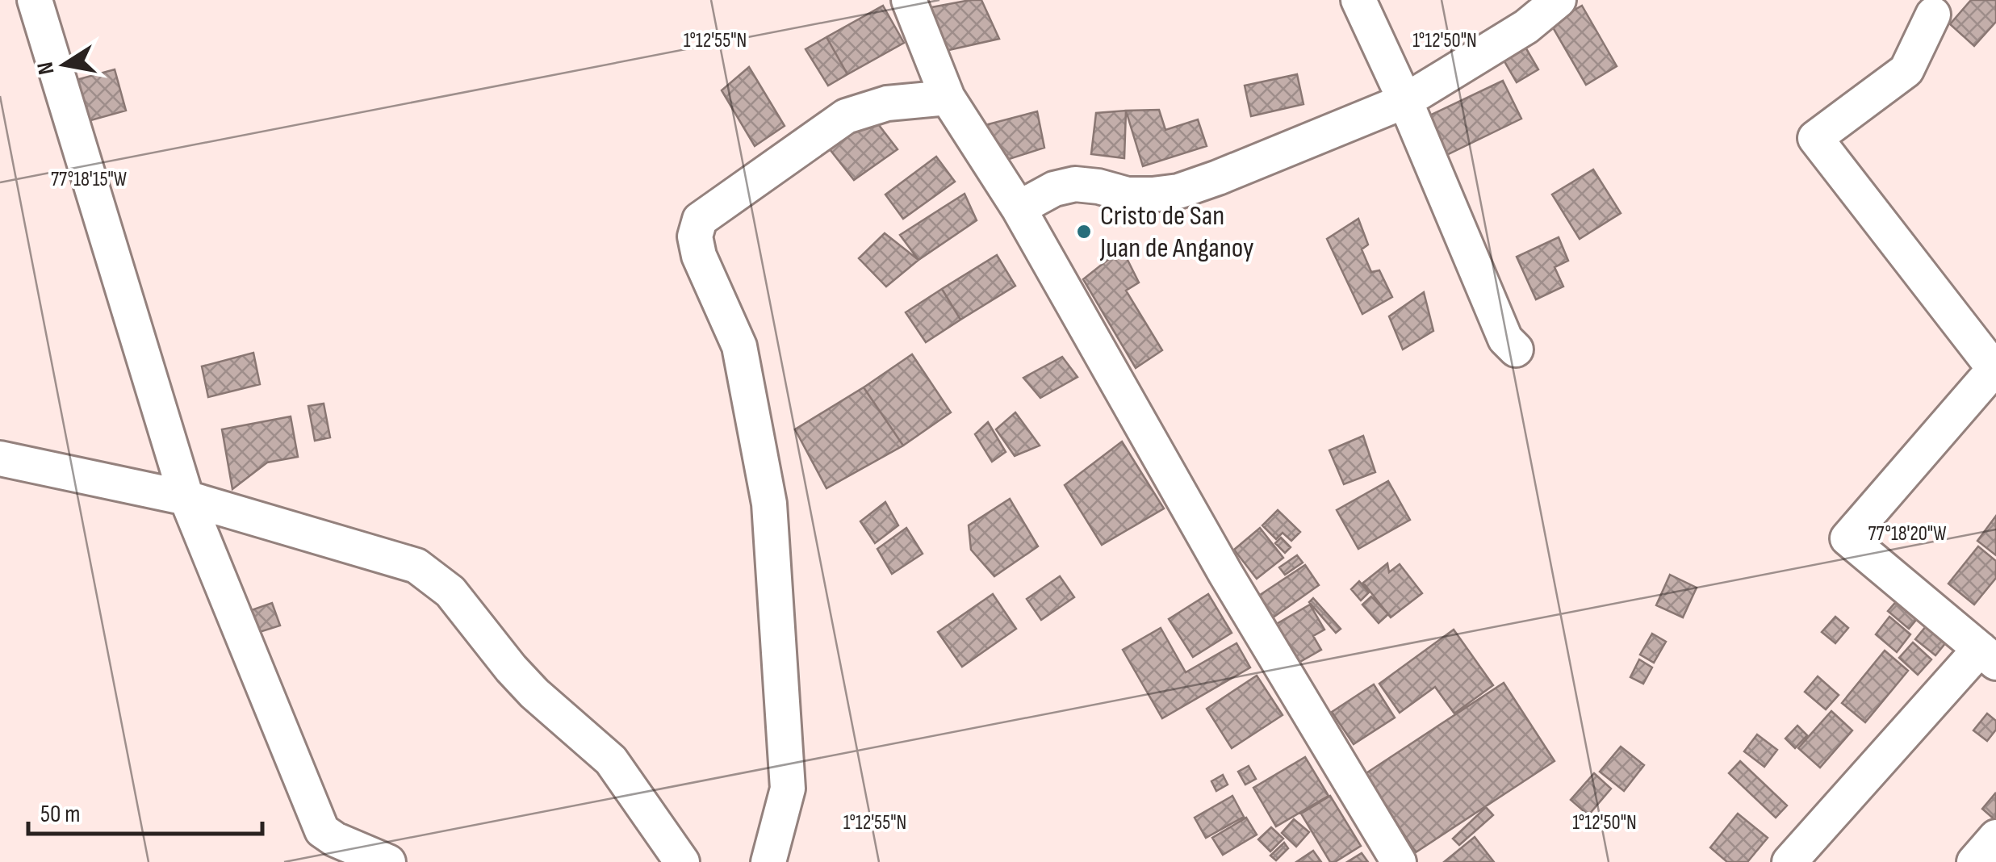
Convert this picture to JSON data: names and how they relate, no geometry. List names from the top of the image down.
{
  "places": ["Cristo de San Juan de Anganoy"],
  "scale_bar": "50 m",
  "north": "left",
  "coordinates": [
    "1°12'55\"N",
    "1°12'50\"N",
    "77°18'15\"W",
    "77°18'20\"W"
  ]
}
